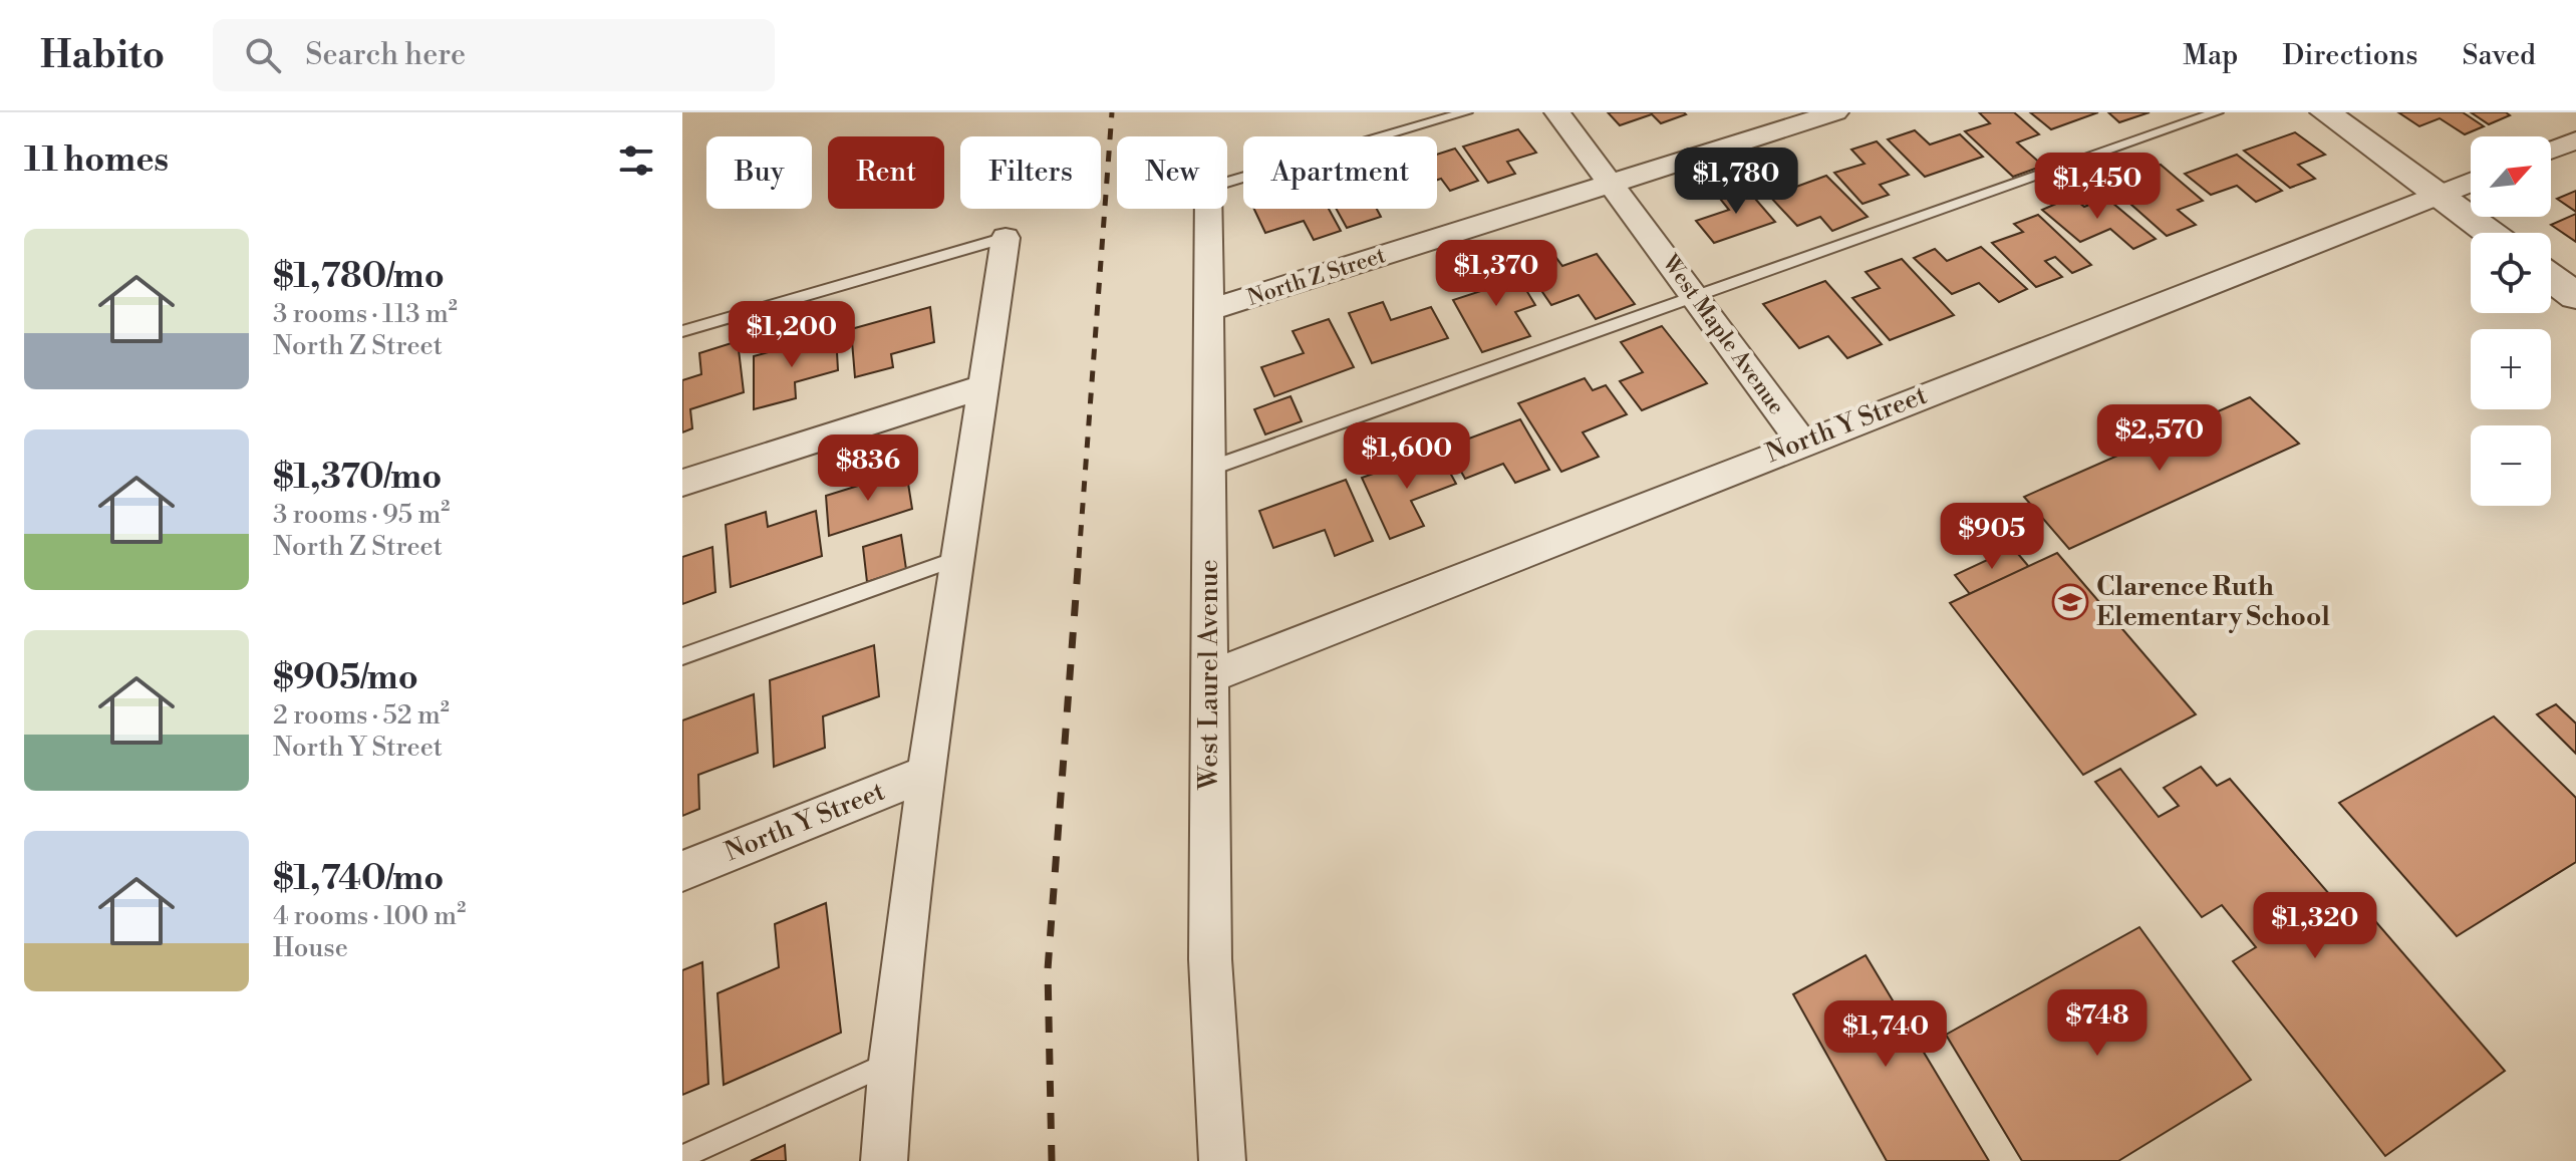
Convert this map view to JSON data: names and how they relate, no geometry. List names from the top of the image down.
{
  "streets": {
    "street": [
      "North Z Street",
      "West Maple Avenue",
      "North Y Street",
      "West Laurel Avenue"
    ]
  },
  "crossings": [
    ["North Z Street", "West Maple Avenue"],
    ["North Z Street", "West Laurel Avenue"],
    ["West Maple Avenue", "North Y Street"],
    ["North Y Street", "West Laurel Avenue"]
  ],
  "places": {
    "school or university": ["Clarence Ruth Elementary School"]
  },
  "north": "top right",
  "page": {
    "header": "Habito",
    "search": "Search here",
    "nav": ["Map", "Directions", "Saved"],
    "heading": "11 homes",
    "map_buttons": ["+", "−"],
    "chip": [
      "Buy",
      "Rent",
      "Filters",
      "New",
      "Apartment"
    ],
    "price": [
      "$1,780",
      "$1,450",
      "$1,370",
      "$1,200",
      "$2,570",
      "$1,600",
      "$836",
      "$905",
      "$1,320",
      "$748",
      "$1,740"
    ],
    "list": [
      {
        "name": "$1,780/mo",
        "note": "3 rooms · 113 m² · North Z Street"
      },
      {
        "name": "$1,370/mo",
        "note": "3 rooms · 95 m² · North Z Street"
      },
      {
        "name": "$905/mo",
        "note": "2 rooms · 52 m² · North Y Street"
      },
      {
        "name": "$1,740/mo",
        "note": "4 rooms · 100 m² · House"
      }
    ]
  }
}
